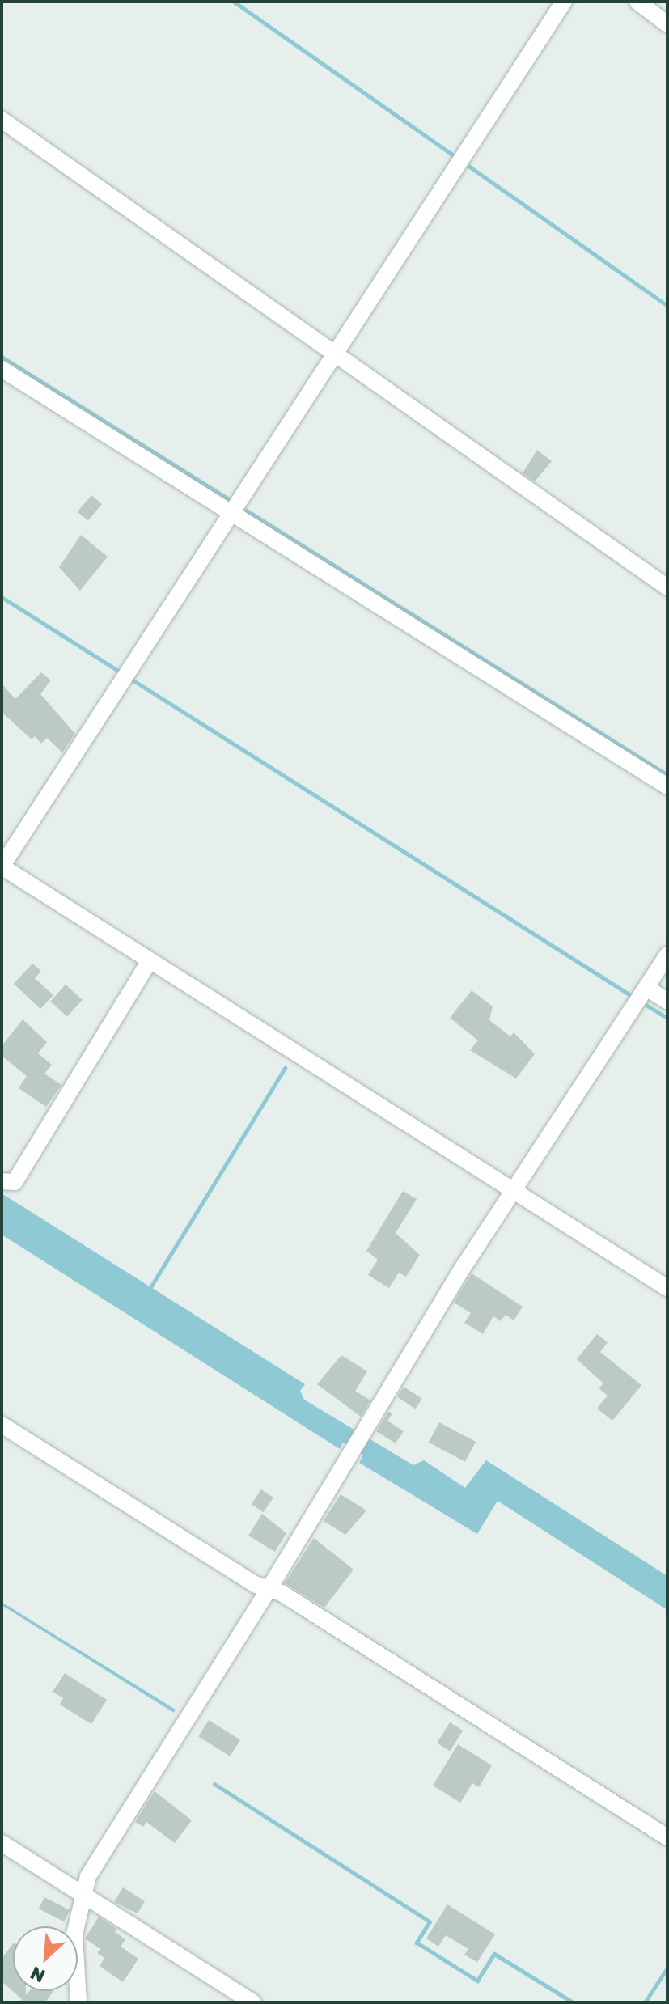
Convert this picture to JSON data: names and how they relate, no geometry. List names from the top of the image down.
{
  "north": "bottom left"
}
